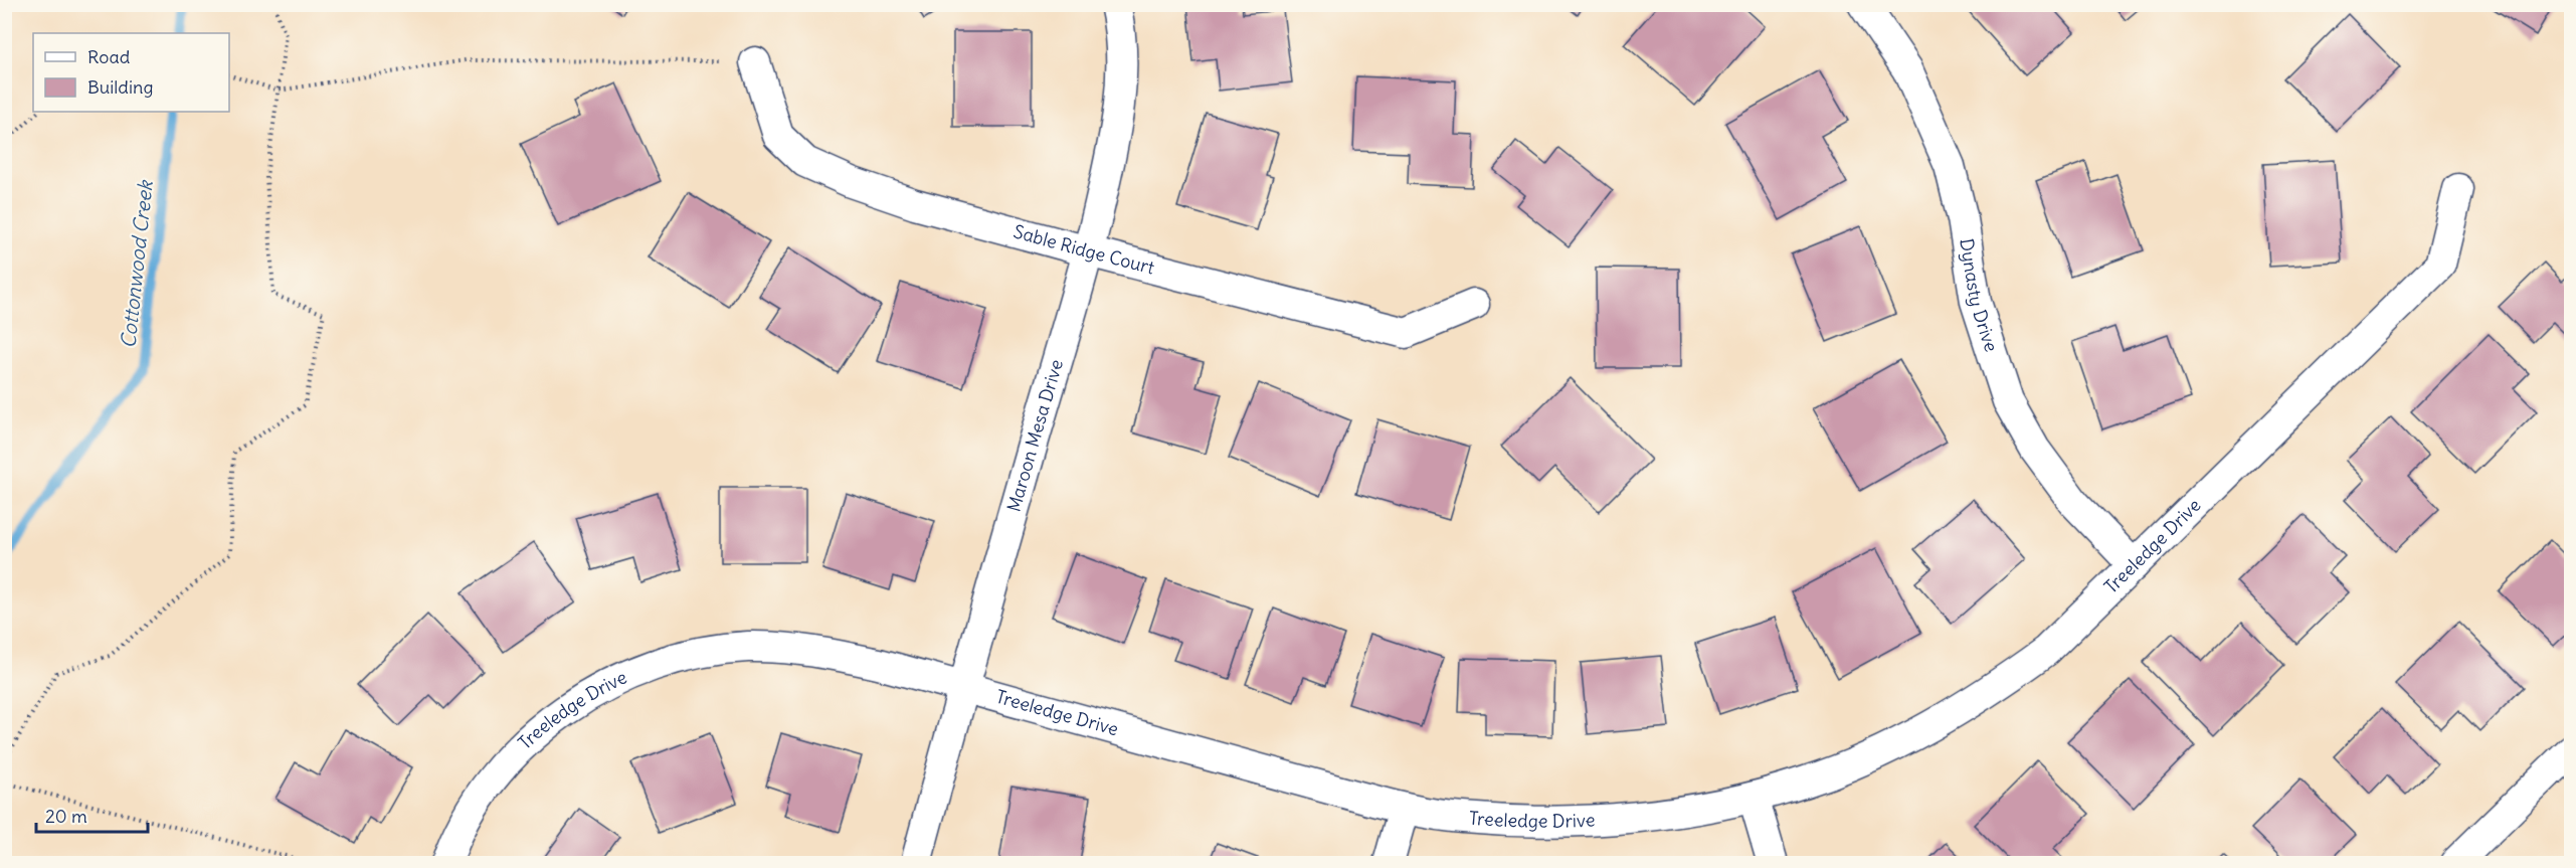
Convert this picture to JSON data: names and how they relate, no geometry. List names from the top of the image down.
{
  "streets": {
    "street": [
      "Sable Ridge Court",
      "Dynasty Drive",
      "Maroon Mesa Drive",
      "Treeledge Drive"
    ]
  },
  "crossings": [
    ["Sable Ridge Court", "Maroon Mesa Drive"],
    ["Dynasty Drive", "Treeledge Drive"],
    ["Maroon Mesa Drive", "Treeledge Drive"]
  ],
  "water": ["Cottonwood Creek"],
  "legend": ["Road", "Building"],
  "scale_bar": "20 m"
}
